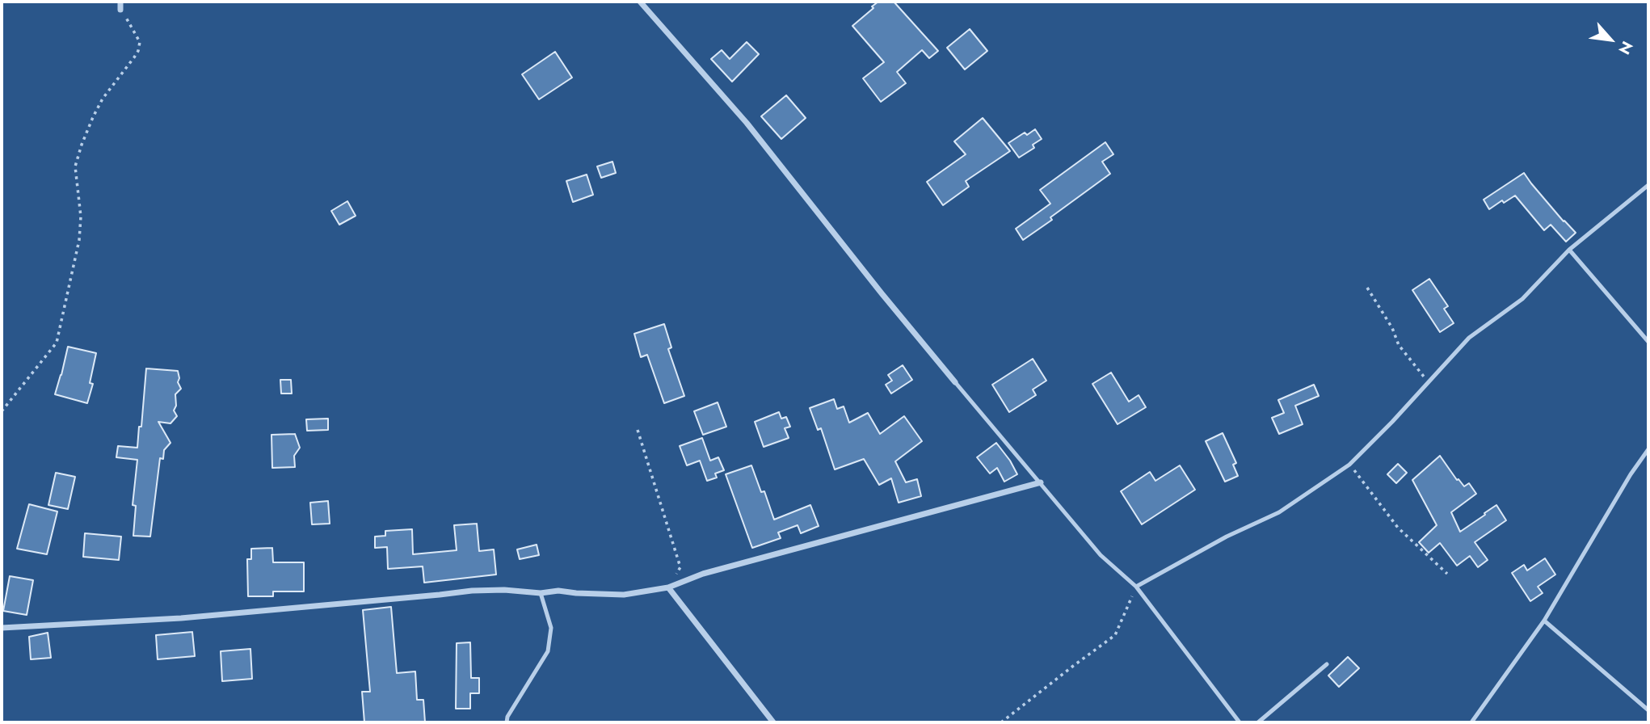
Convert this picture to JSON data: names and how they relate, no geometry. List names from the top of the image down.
{
  "north": "bottom right"
}
